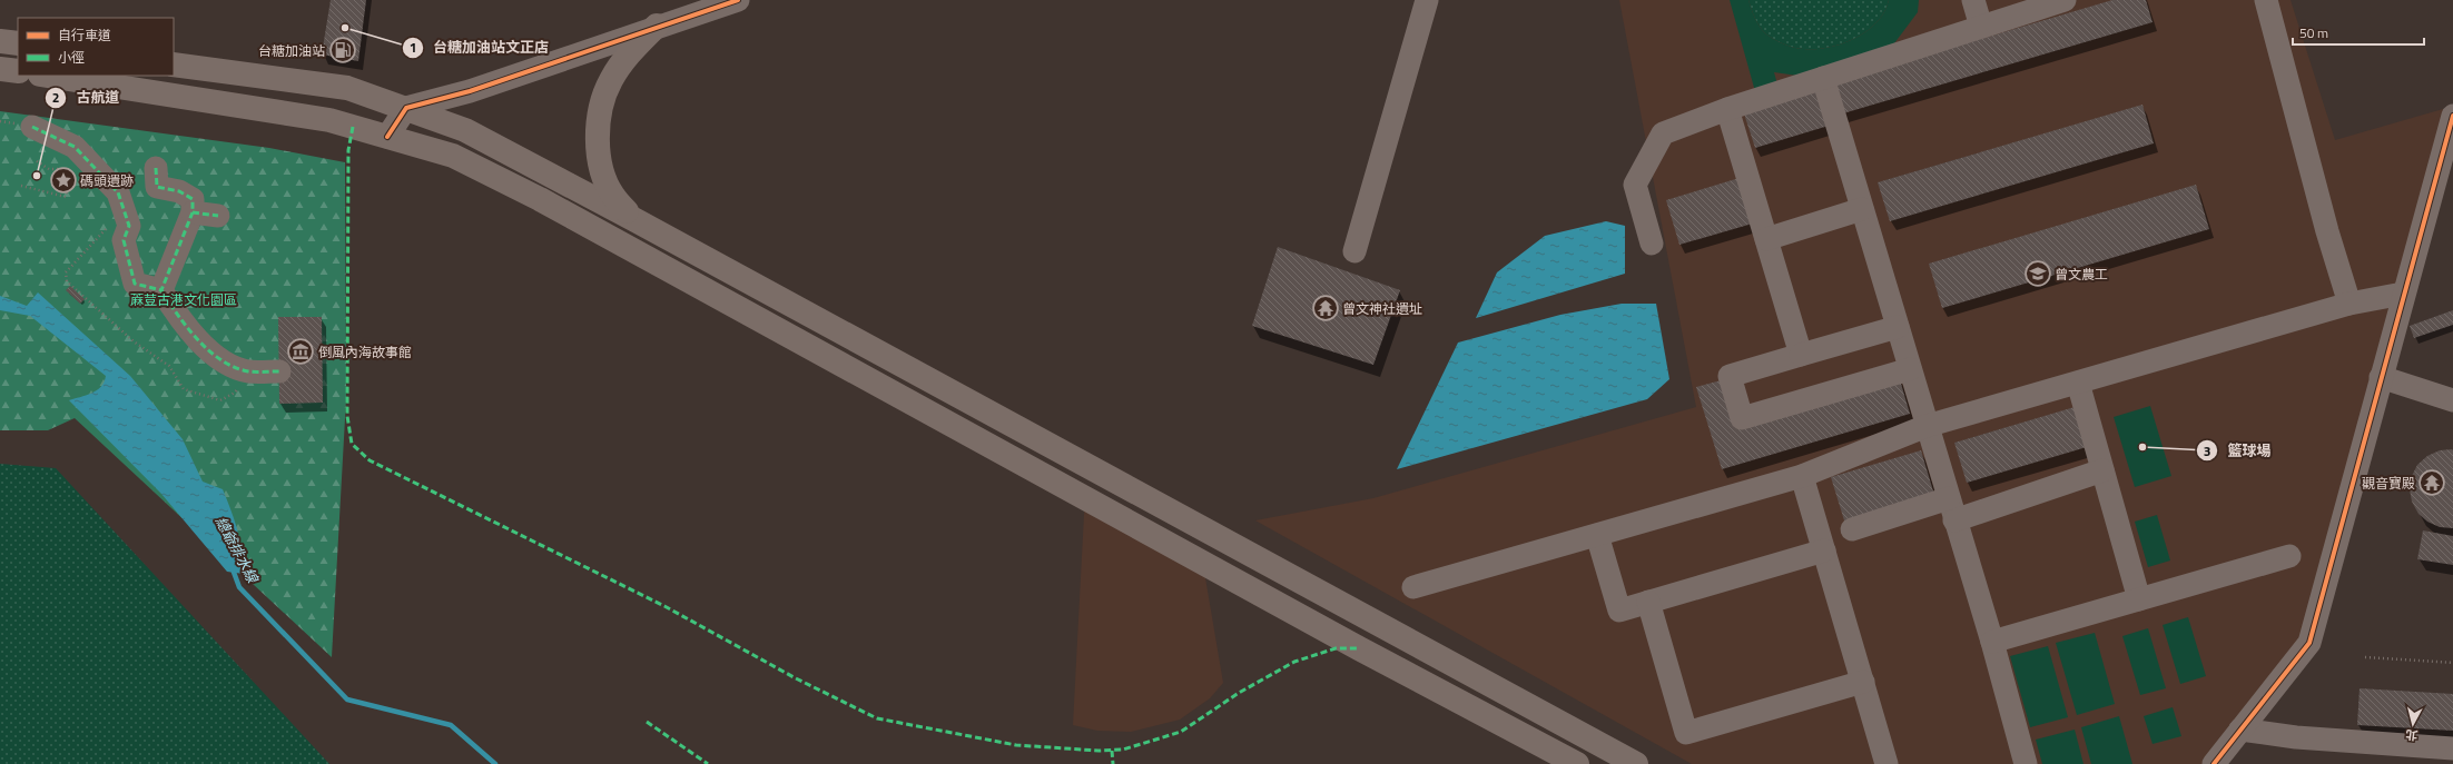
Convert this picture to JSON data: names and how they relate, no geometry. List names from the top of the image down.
{
  "water": ["總爺排水線"],
  "parks": ["蔴荳古港文化園區"],
  "places": {
    "other": ["台糖加油站文正店", "古航道", "籃球場"],
    "fuel station": ["台糖加油站"],
    "place": ["碼頭遺跡"],
    "school or university": ["曾文農工"],
    "temple": ["曾文神社遺址", "觀音寶殿"],
    "museum": ["倒風內海故事館"]
  },
  "legend": ["自行車道", "小徑"],
  "scale_bar": "50 m",
  "north": "bottom"
}
